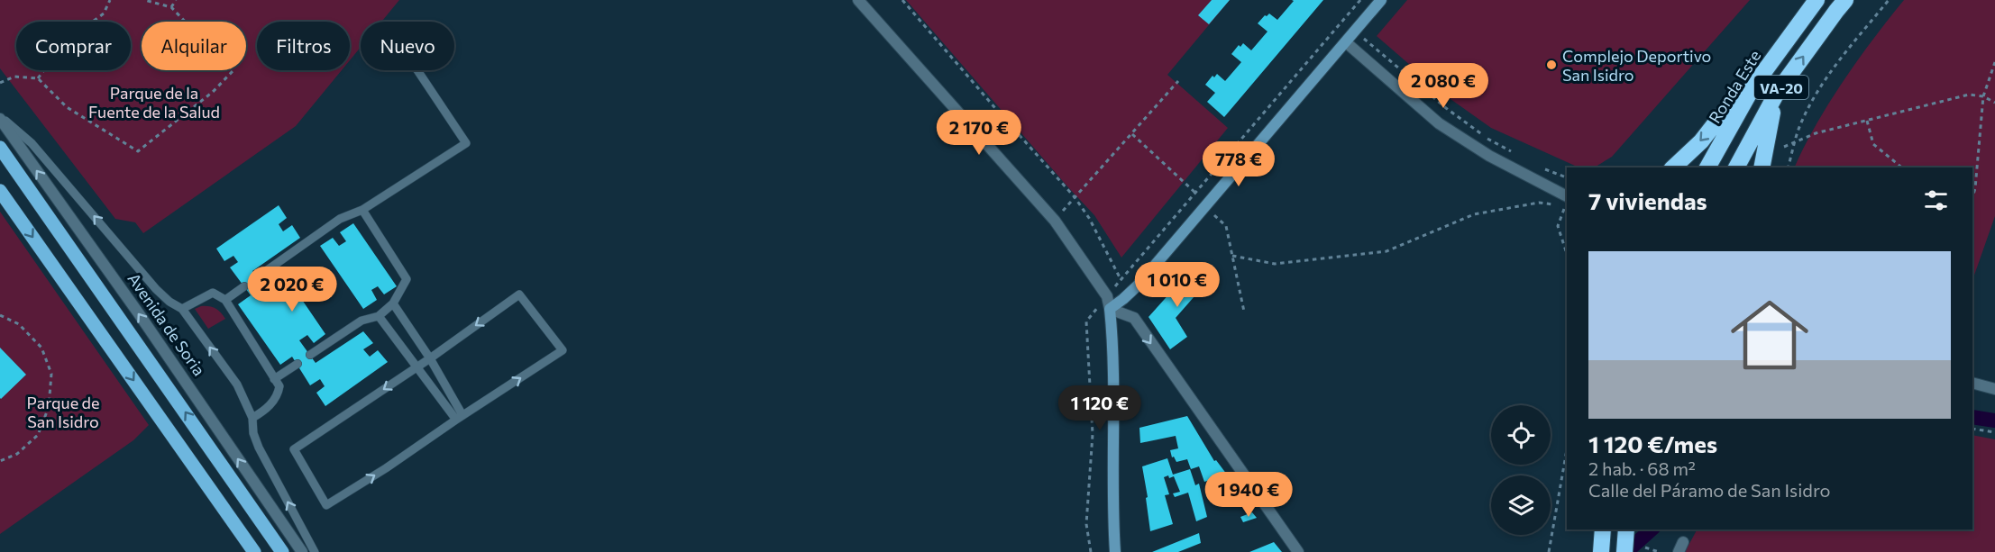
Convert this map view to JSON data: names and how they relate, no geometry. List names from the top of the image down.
{
  "streets": {
    "highway": ["Ronda Este", "VA-20"],
    "street": ["Avenida de Soria"]
  },
  "one_way": ["Avenida de Soria"],
  "parks": ["Parque de la Fuente de la Salud", "Parque de San Isidro"],
  "places": ["Complejo Deportivo San Isidro"],
  "page": {
    "chip": [
      "Comprar",
      "Alquilar",
      "Filtros",
      "Nuevo"
    ],
    "price": [
      "2 080 €",
      "2 170 €",
      "778 €",
      "1 010 €",
      "2 020 €",
      "1 120 €",
      "1 940 €"
    ],
    "heading": "7 viviendas",
    "list": [
      {
        "name": "1 120 €/mes",
        "note": "2 hab. · 68 m² · Calle del Páramo de San Isidro"
      }
    ]
  }
}
